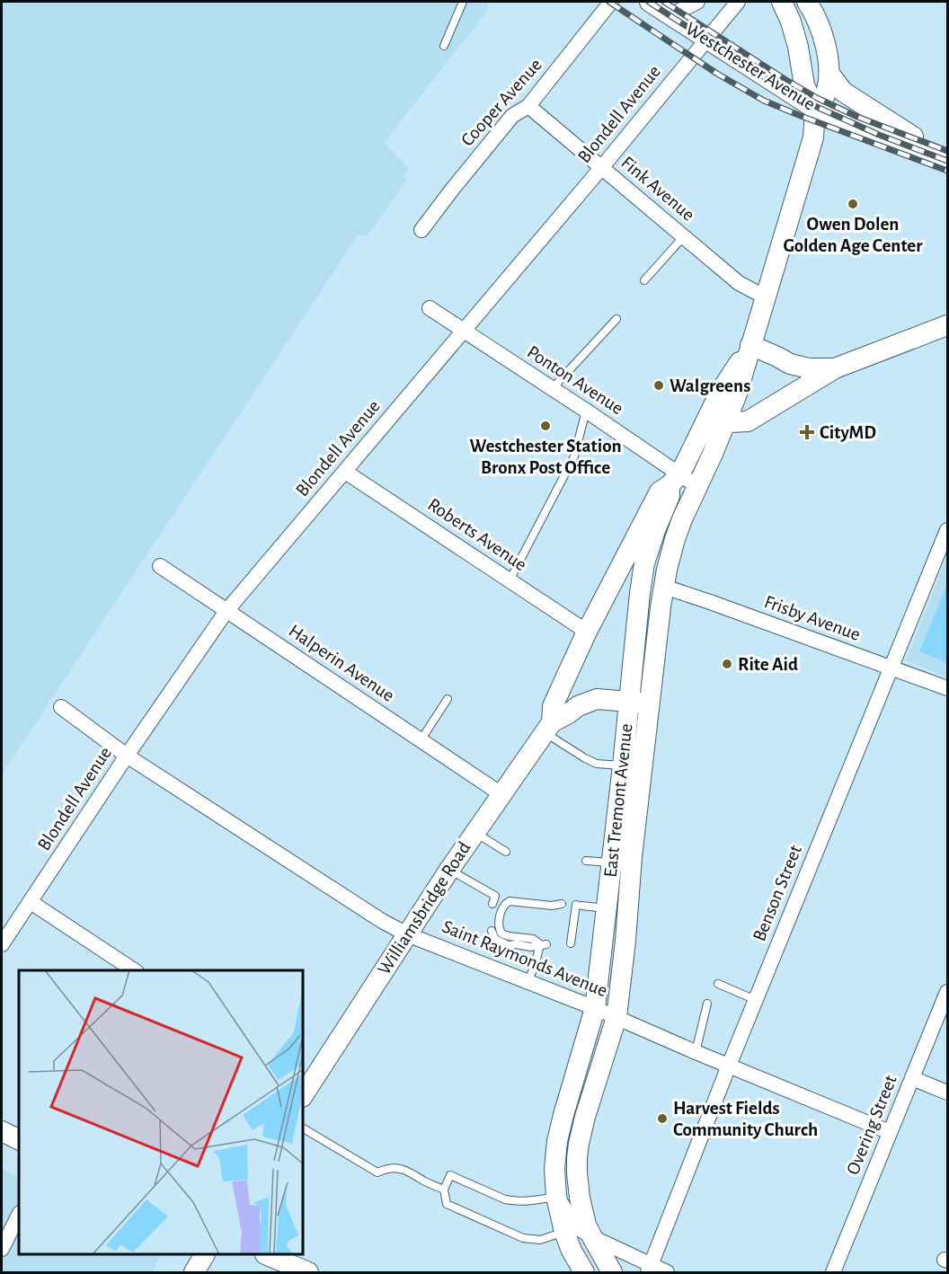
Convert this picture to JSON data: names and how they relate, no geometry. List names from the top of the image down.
{
  "streets": {
    "main road": ["Westchester Avenue", "East Tremont Avenue", "Williamsbridge Road"],
    "street": [
      "Cooper Avenue",
      "Blondell Avenue",
      "Fink Avenue",
      "Ponton Avenue",
      "Roberts Avenue",
      "Frisby Avenue",
      "Halperin Avenue",
      "Benson Street",
      "Saint Raymonds Avenue",
      "Overing Street"
    ]
  },
  "crossings": [
    ["Westchester Avenue", "Blondell Avenue"],
    ["Cooper Avenue", "Fink Avenue"],
    ["Blondell Avenue", "Fink Avenue"],
    ["Blondell Avenue", "Ponton Avenue"],
    ["Blondell Avenue", "Roberts Avenue"],
    ["Blondell Avenue", "Halperin Avenue"],
    ["Blondell Avenue", "Saint Raymonds Avenue"],
    ["Ponton Avenue", "East Tremont Avenue"],
    ["Ponton Avenue", "Williamsbridge Road"],
    ["Roberts Avenue", "Williamsbridge Road"],
    ["Frisby Avenue", "East Tremont Avenue"],
    ["Frisby Avenue", "Benson Street"],
    ["Halperin Avenue", "Williamsbridge Road"],
    ["East Tremont Avenue", "Williamsbridge Road"],
    ["East Tremont Avenue", "Saint Raymonds Avenue"],
    ["Benson Street", "Saint Raymonds Avenue"],
    ["Williamsbridge Road", "Saint Raymonds Avenue"],
    ["Saint Raymonds Avenue", "Overing Street"]
  ],
  "places": {
    "other": [
      "Owen Dolen Golden Age Center",
      "Walgreens",
      "Westchester Station Bronx Post Office",
      "Rite Aid",
      "Harvest Fields Community Church"
    ],
    "health": ["CityMD"]
  }
}
